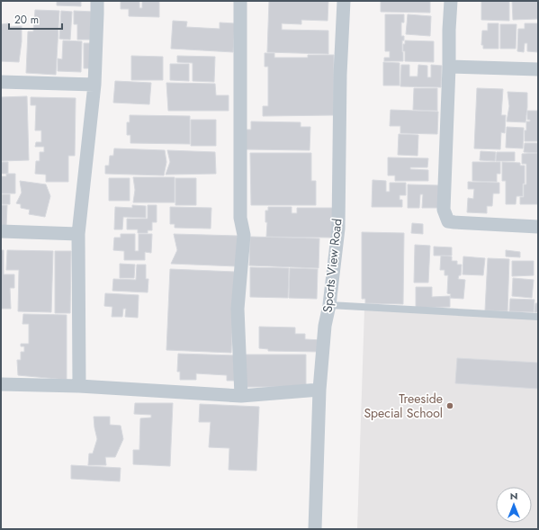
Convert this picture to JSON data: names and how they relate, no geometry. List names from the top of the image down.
{
  "streets": {
    "street": ["Sports View Road"]
  },
  "places": ["Treeside Special School"],
  "scale_bar": "20 m",
  "north": "top"
}
